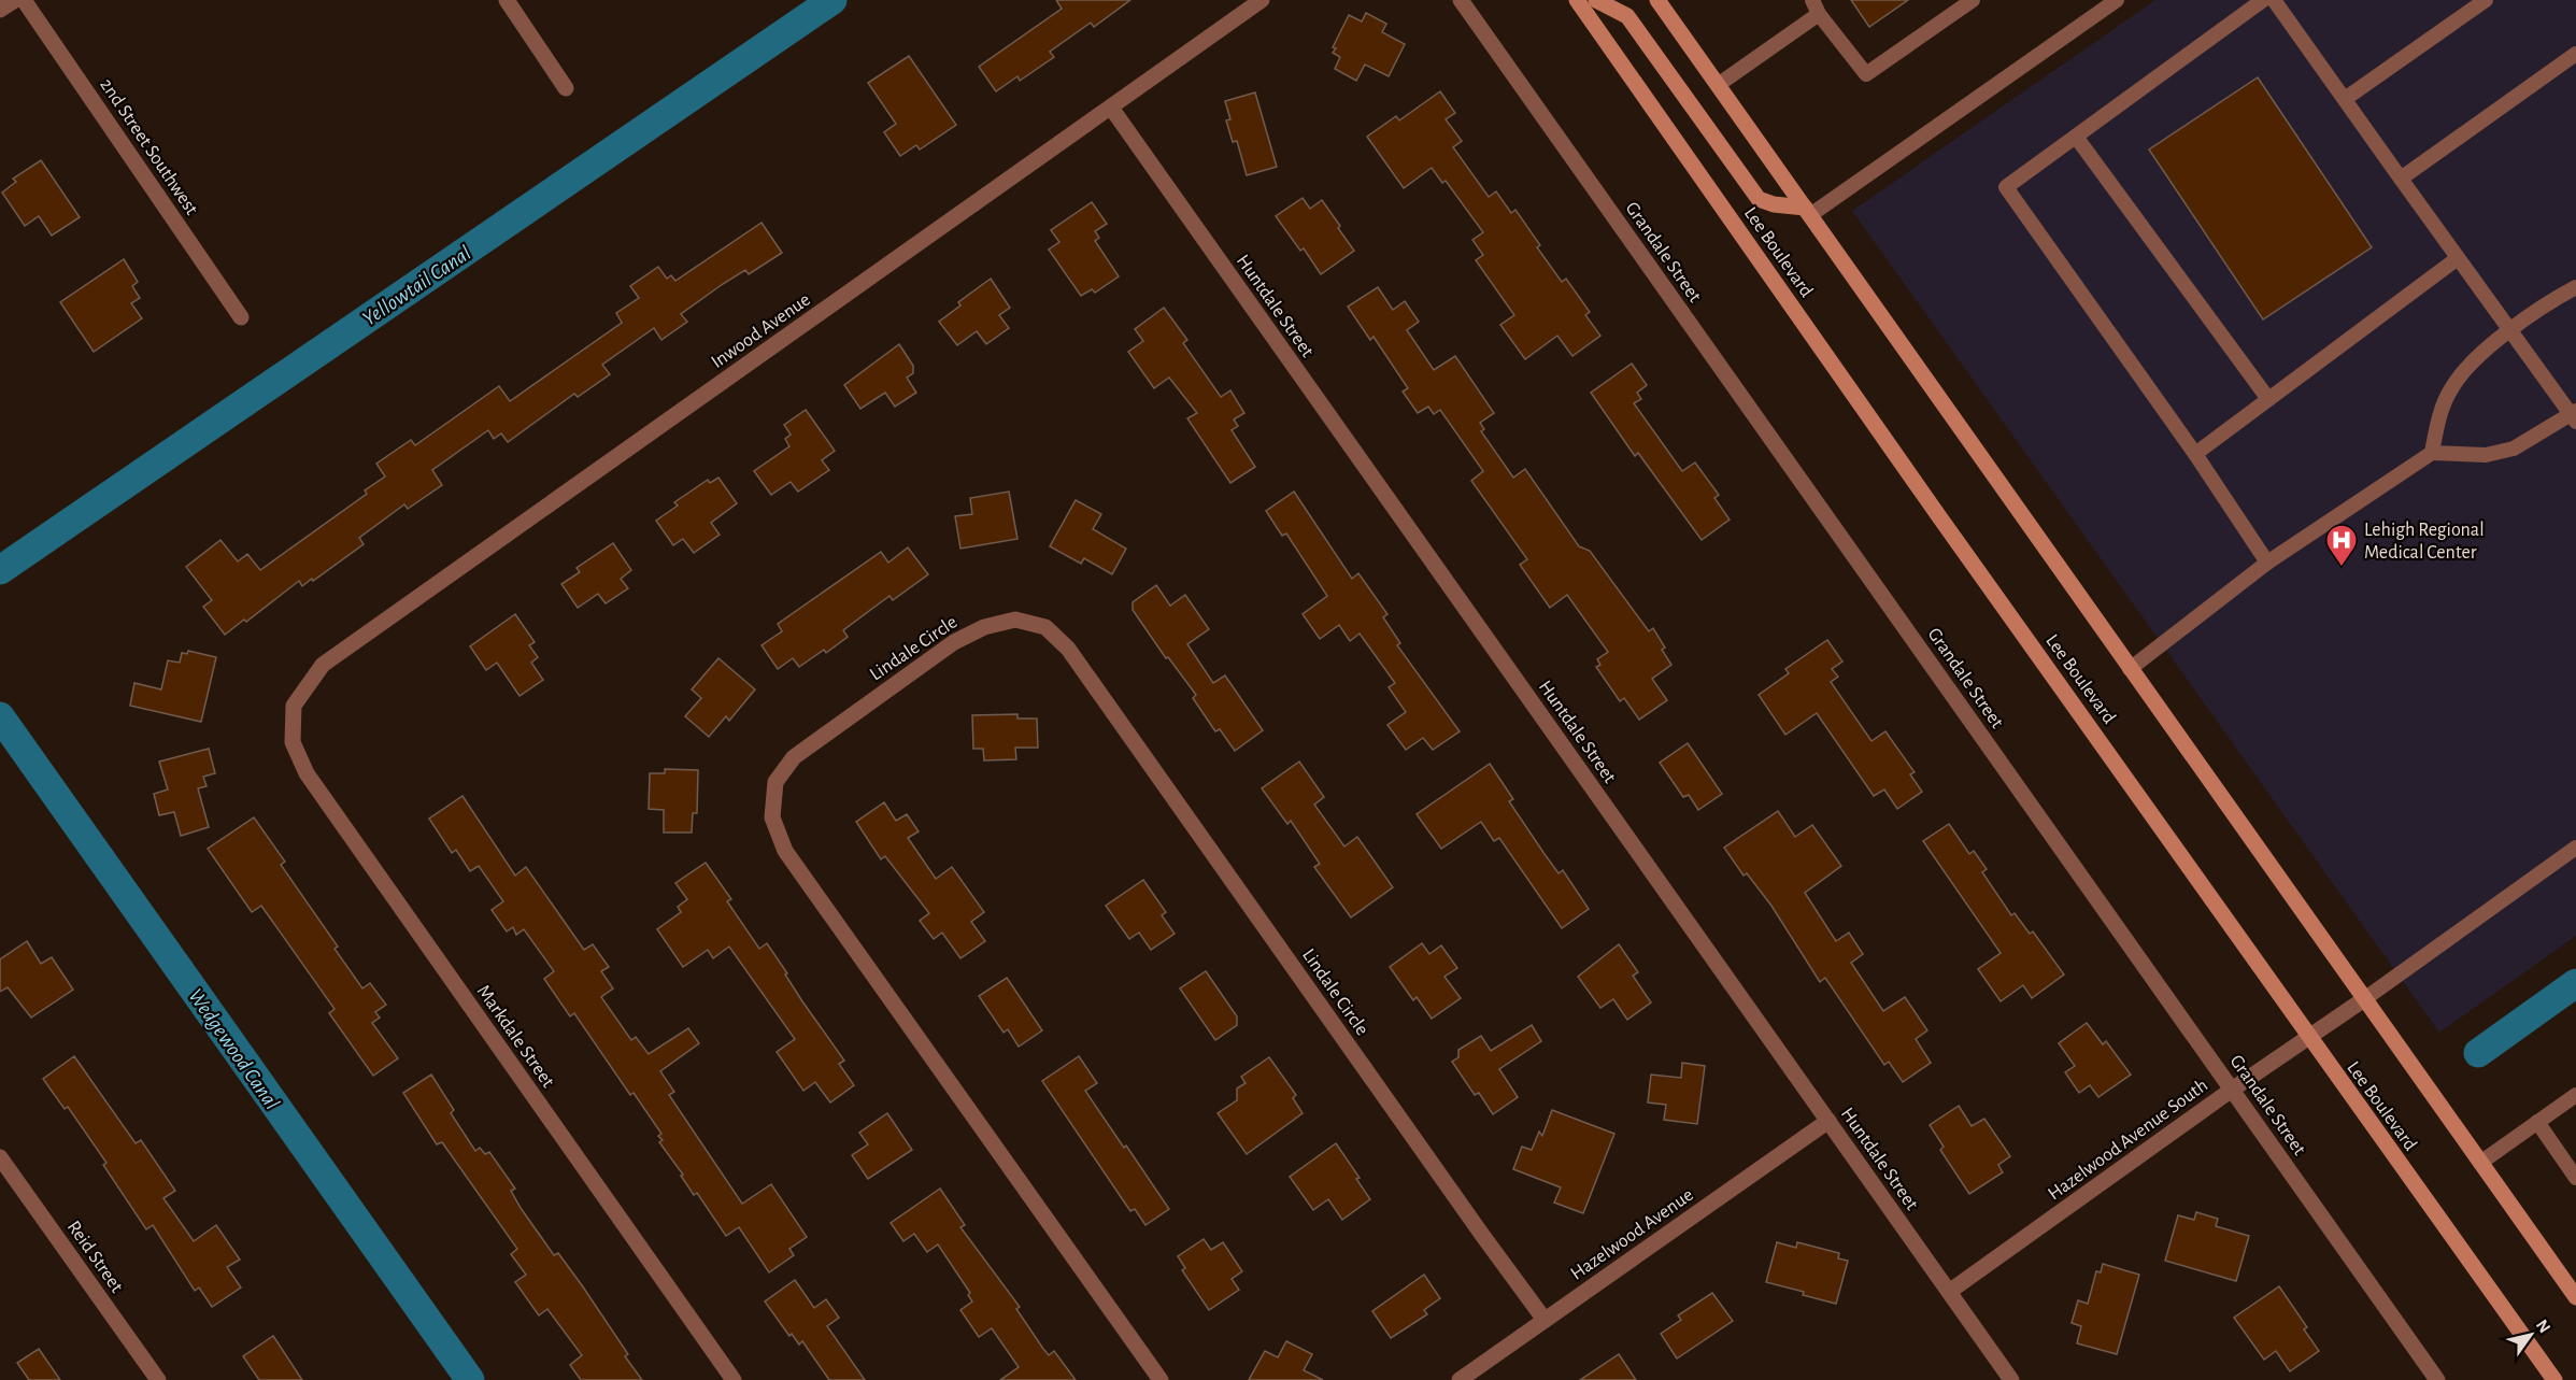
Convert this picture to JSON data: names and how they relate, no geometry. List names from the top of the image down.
{
  "streets": {
    "main road": ["Lee Boulevard"],
    "street": [
      "2nd Street Southwest",
      "Grandale Street",
      "Huntdale Street",
      "Inwood Avenue",
      "Lindale Circle",
      "Markdale Street",
      "Hazelwood Avenue South",
      "Hazelwood Avenue",
      "Reid Street"
    ]
  },
  "crossings": [
    ["Grandale Street", "Hazelwood Avenue South"],
    ["Lee Boulevard", "Hazelwood Avenue South"],
    ["Huntdale Street", "Inwood Avenue"],
    ["Huntdale Street", "Hazelwood Avenue South"],
    ["Huntdale Street", "Hazelwood Avenue"],
    ["Inwood Avenue", "Markdale Street"],
    ["Lindale Circle", "Hazelwood Avenue"]
  ],
  "water": ["Yellowtail Canal", "Wedgewood Canal"],
  "places": {
    "hospital": ["Lehigh Regional Medical Center"]
  },
  "north": "top right"
}
